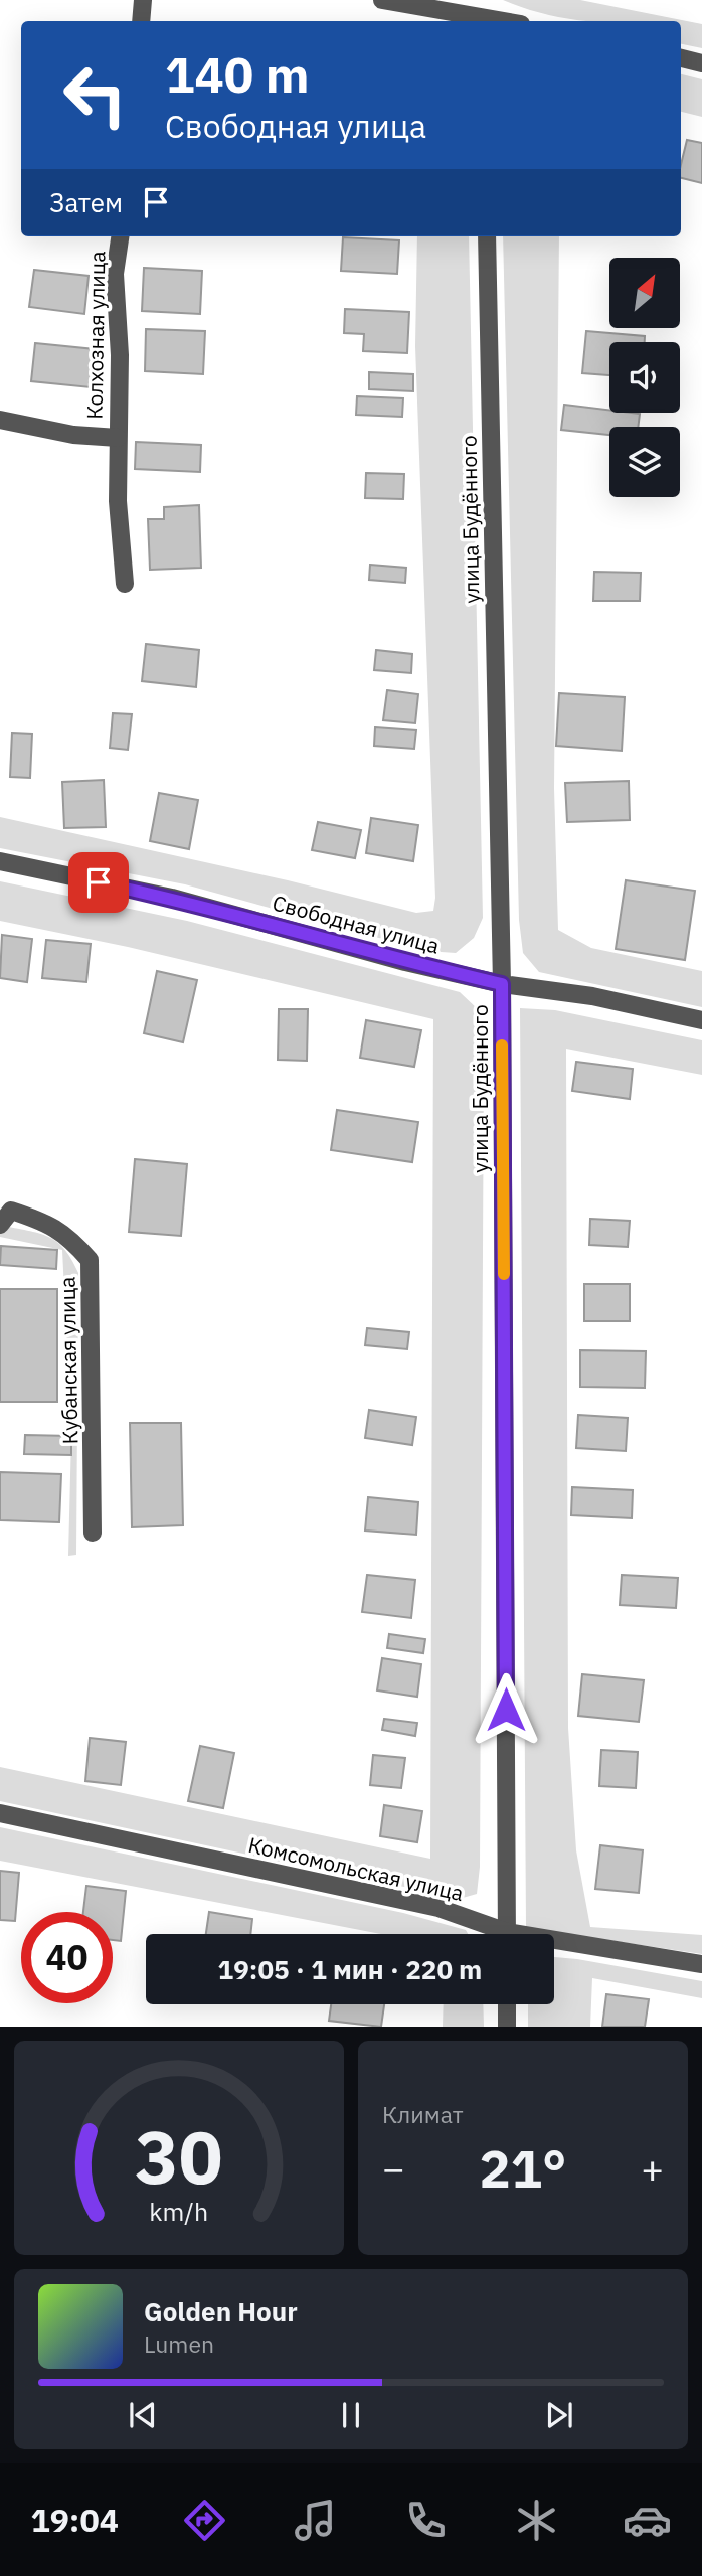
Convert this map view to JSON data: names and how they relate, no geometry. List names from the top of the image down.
{
  "streets": {
    "street": [
      "Колхозная улица",
      "улица Будённого",
      "Свободная улица",
      "Кубанская улица",
      "Комсомольская улица"
    ]
  },
  "crossings": [
    ["улица Будённого", "Свободная улица"]
  ],
  "north": "top right",
  "page": {
    "turn": ["140 m", "Свободная улица"],
    "then": "Затем",
    "limit": "40",
    "trip": "19:05 · 1 мин · 220 m",
    "tile": "Климат",
    "heat": ["−", "21°", "+"],
    "song": ["Golden Hour", "Lumen"],
    "tabs": "19:04",
    "gauge": ["30", "km/h"]
  }
}
